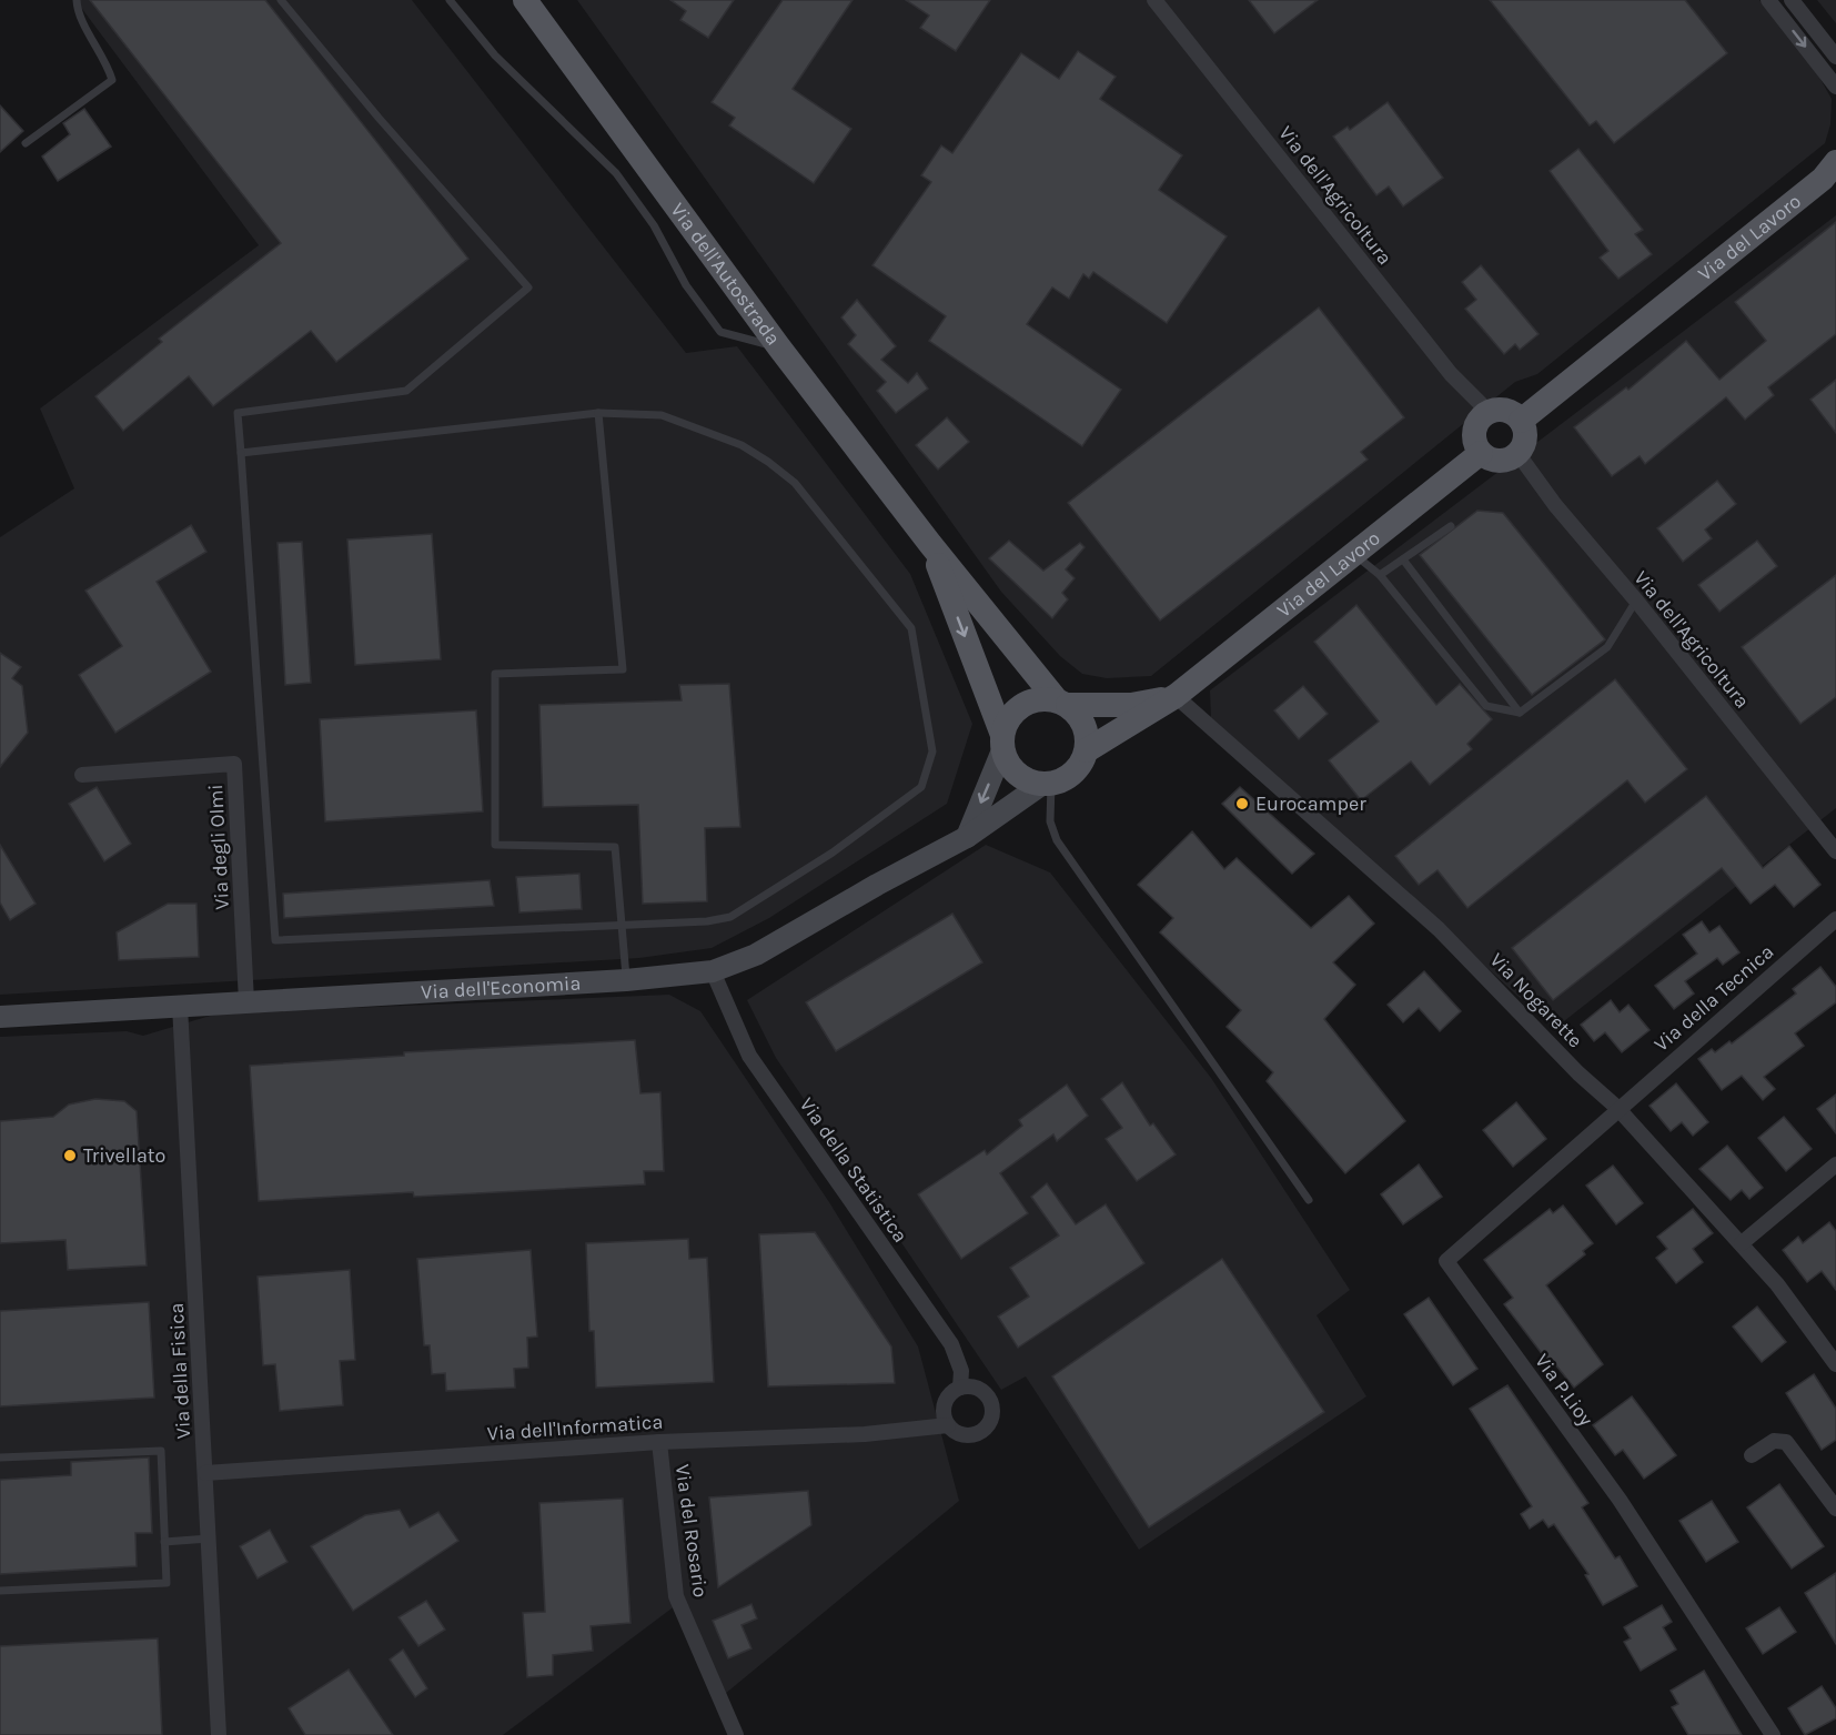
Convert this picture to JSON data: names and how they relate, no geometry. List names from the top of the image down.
{
  "streets": {
    "main road": ["Via del Lavoro", "Via dell'Autostrada", "Via dell'Economia"],
    "street": [
      "Via dell'Agricoltura",
      "Via degli Olmi",
      "Via della Tecnica",
      "Via Nogarette",
      "Via della Statistica",
      "Via della Fisica",
      "Via P.Lioy",
      "Via dell'Informatica",
      "Via del Rosario"
    ]
  },
  "crossings": [
    ["Via dell'Agricoltura", "Via del Lavoro"],
    ["Via del Lavoro", "Via dell'Autostrada"],
    ["Via del Lavoro", "Via dell'Economia"],
    ["Via del Lavoro", "Via Nogarette"],
    ["Via dell'Autostrada", "Via dell'Economia"],
    ["Via degli Olmi", "Via dell'Economia"],
    ["Via dell'Economia", "Via della Statistica"],
    ["Via dell'Economia", "Via della Fisica"],
    ["Via della Tecnica", "Via Nogarette"],
    ["Via della Tecnica", "Via P.Lioy"],
    ["Via Nogarette", "Via P.Lioy"],
    ["Via della Statistica", "Via dell'Informatica"],
    ["Via della Fisica", "Via dell'Informatica"],
    ["Via dell'Informatica", "Via del Rosario"]
  ],
  "places": ["Eurocamper", "Trivellato"]
}
